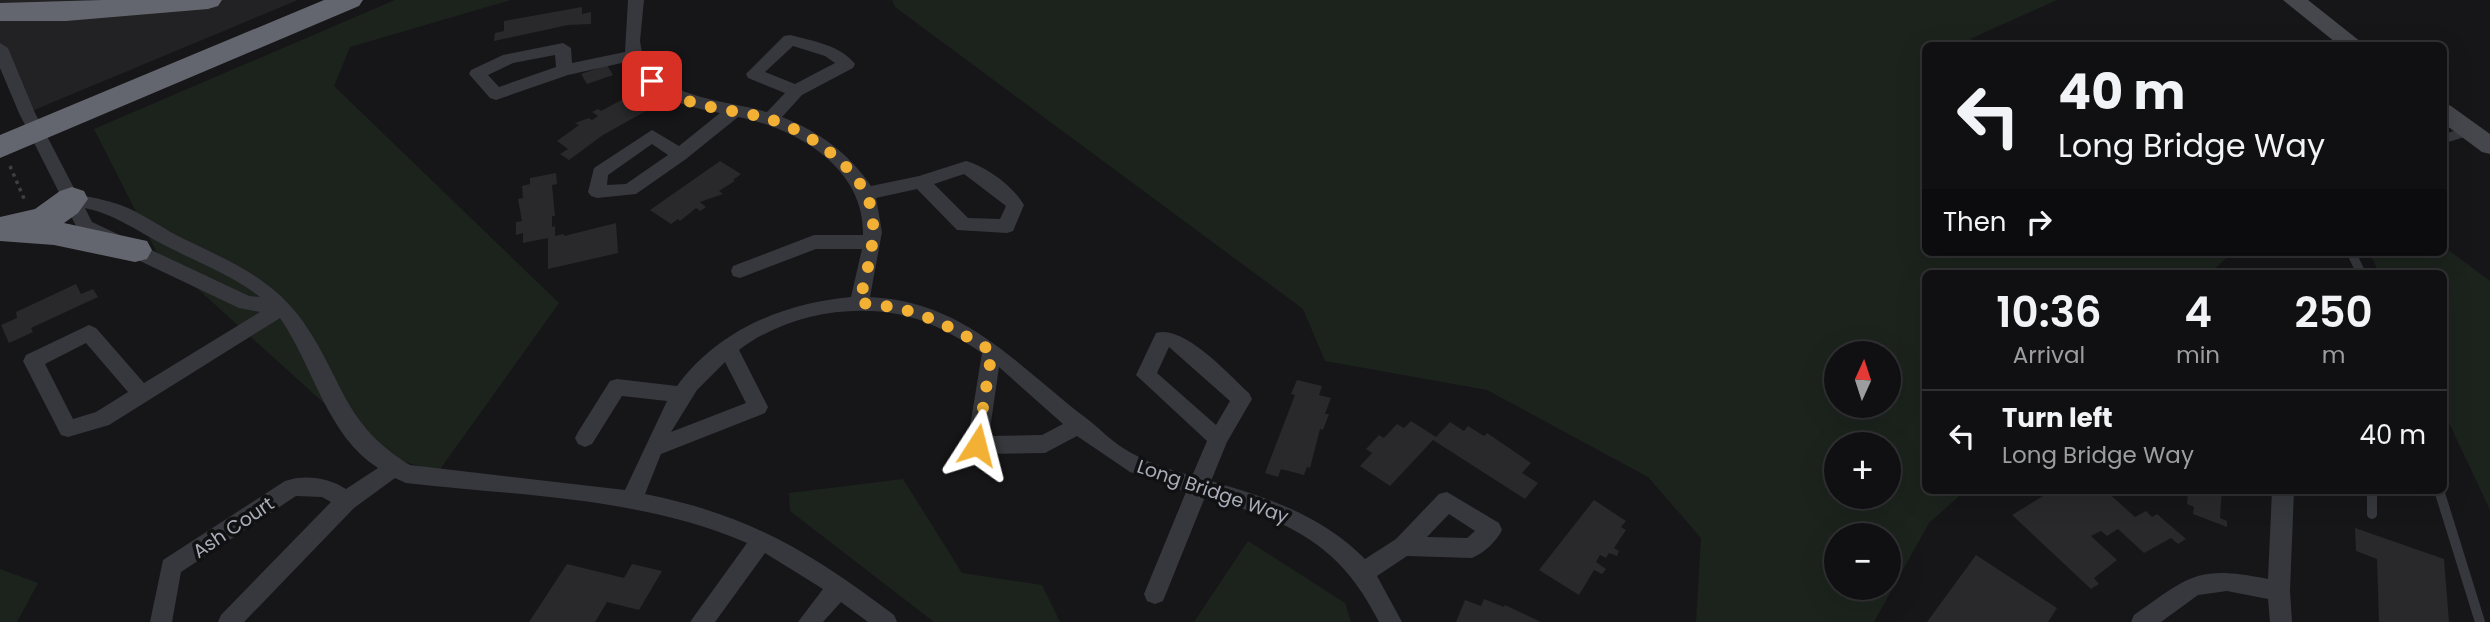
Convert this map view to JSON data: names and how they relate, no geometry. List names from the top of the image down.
{
  "streets": {
    "street": ["Long Bridge Way", "Ash Court"]
  },
  "north": "top",
  "page": {
    "turn": ["40 m", "Long Bridge Way"],
    "then": "Then",
    "eta": [
      "10:36",
      "Arrival",
      "4",
      "min",
      "250",
      "m"
    ],
    "map_buttons": ["+", "−"],
    "list": [
      {
        "name": "Turn left",
        "note": "Long Bridge Way",
        "value": "40 m"
      }
    ]
  }
}
